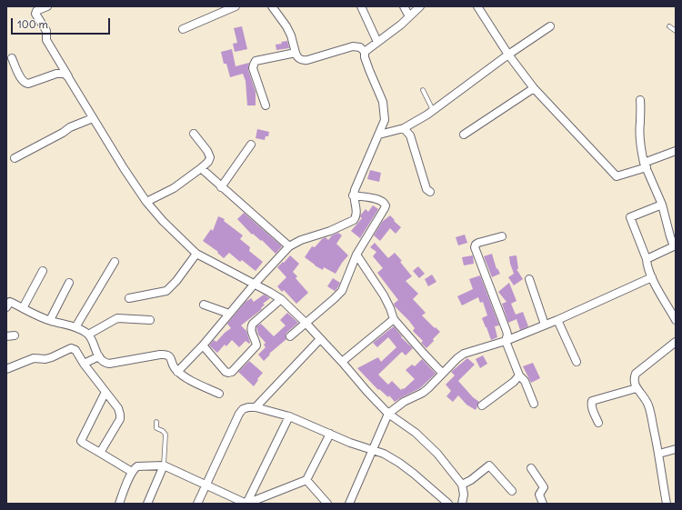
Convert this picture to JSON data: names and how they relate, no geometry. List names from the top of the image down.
{
  "scale_bar": "100 m"
}
